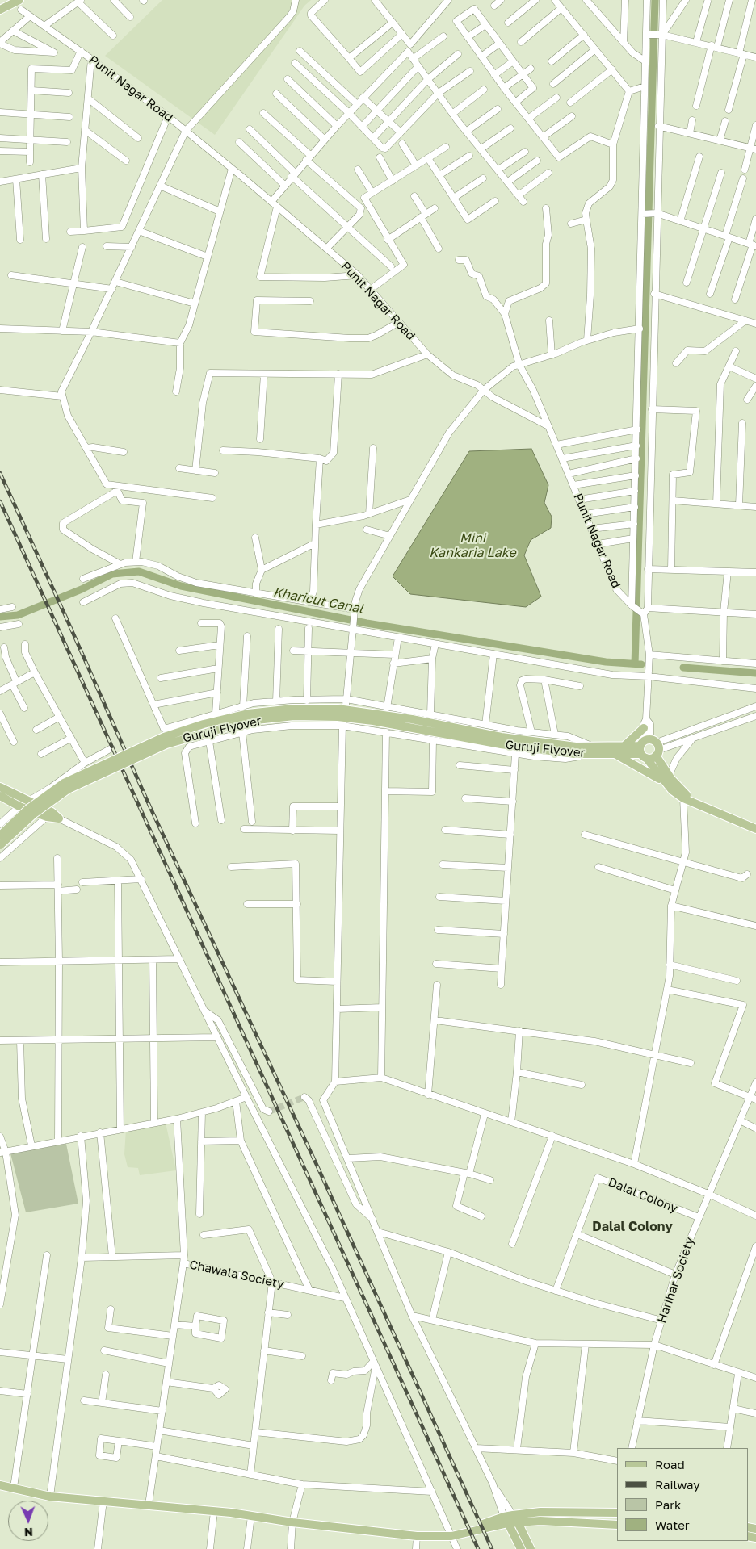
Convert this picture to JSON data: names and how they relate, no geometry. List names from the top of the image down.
{
  "streets": {
    "main road": ["Guruji Flyover"],
    "street": [
      "Punit Nagar Road",
      "Dalal Colony",
      "Chawala Society",
      "Harihar Society"
    ]
  },
  "crossings": [
    ["Dalal Colony", "Harihar Society"]
  ],
  "districts": ["Dalal Colony"],
  "water": ["Mini Kankaria Lake", "Kharicut Canal"],
  "legend": [
    "Road",
    "Railway",
    "Park",
    "Water"
  ],
  "north": "bottom"
}
